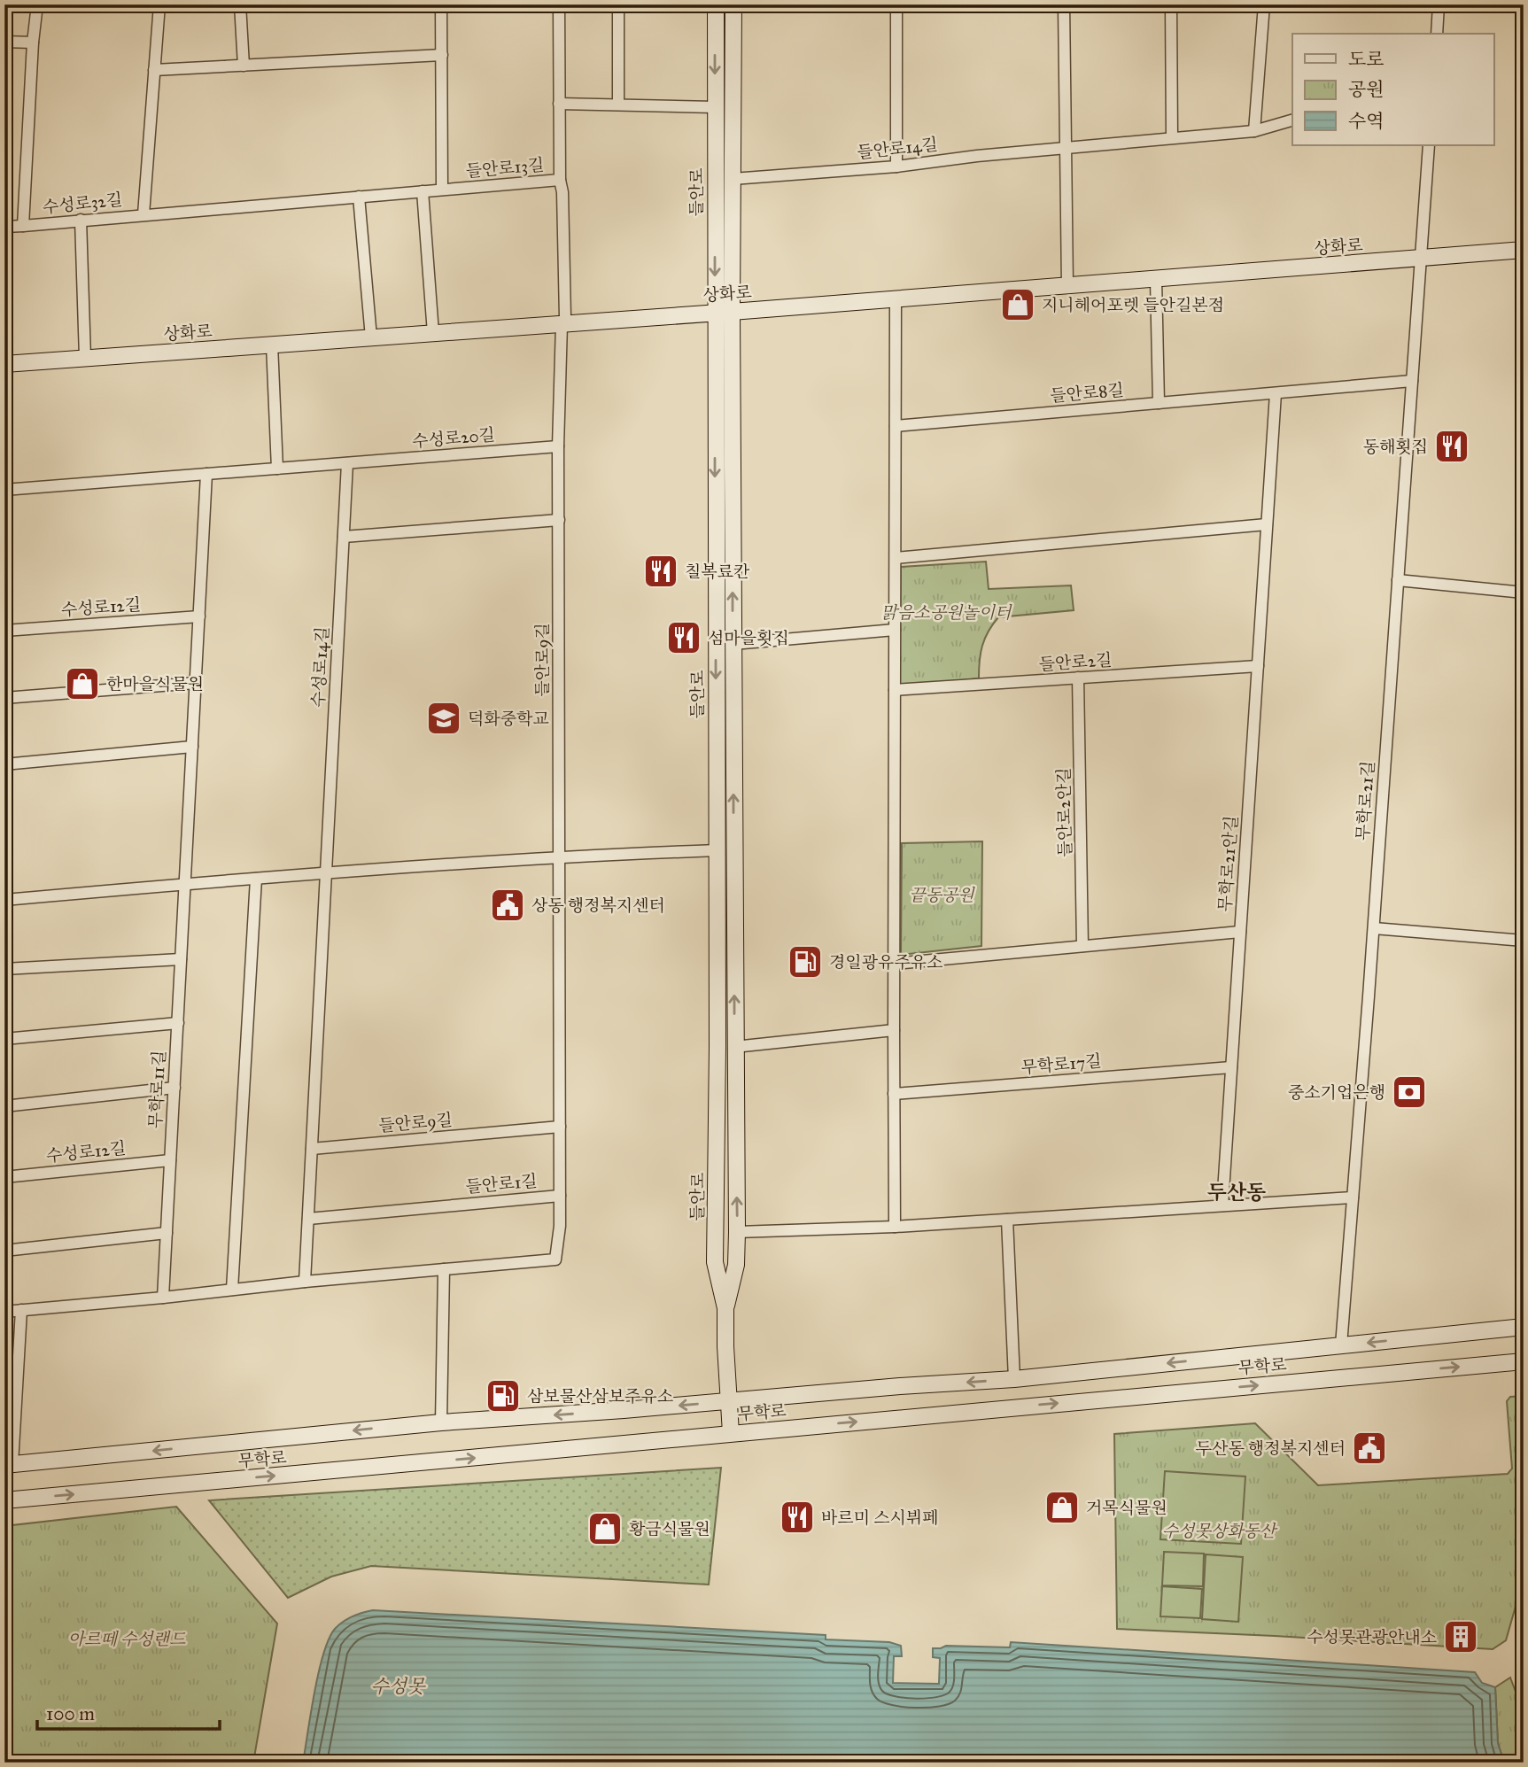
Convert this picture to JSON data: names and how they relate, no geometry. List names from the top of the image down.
{
  "streets": {
    "main road": ["들안로", "상화로", "무학로"],
    "street": [
      "들안로14길",
      "들안로13길",
      "수성로32길",
      "들안로8길",
      "수성로20길",
      "수성로12길",
      "들안로9길",
      "들안로2길",
      "수성로14길",
      "무학로21길",
      "들안로2안길",
      "무학로21안길",
      "무학로17길",
      "무학로11길",
      "들안로1길"
    ]
  },
  "crossings": [
    ["들안로14길", "들안로"],
    ["들안로13길", "수성로32길"],
    ["들안로", "상화로"],
    ["들안로", "무학로"],
    ["상화로", "무학로21길"],
    ["들안로8길", "무학로21길"],
    ["들안로8길", "무학로21안길"],
    ["수성로20길", "수성로14길"],
    ["수성로12길", "무학로11길"],
    ["들안로9길", "들안로1길"],
    ["들안로2길", "들안로2안길"],
    ["들안로2길", "무학로21안길"],
    ["무학로21길", "무학로"],
    ["무학로21안길", "무학로17길"]
  ],
  "districts": ["두산동"],
  "water": ["수성못"],
  "parks": [
    "맑음소공원놀이터",
    "끝동공원",
    "수성못상화동산",
    "아르떼 수성랜드"
  ],
  "places": {
    "shop": [
      "지니헤어포렛 들안길본점",
      "한마을식물원",
      "거목식물원",
      "황금식물원"
    ],
    "restaurant": [
      "동해횟집",
      "칠복료칸",
      "섬마을횟집",
      "바르미 스시뷔페"
    ],
    "school or university": ["덕화중학교"],
    "public building": ["상동 행정복지센터", "두산동 행정복지센터"],
    "fuel station": ["경일광유주유소", "삼보물산삼보주유소"],
    "bank": ["중소기업은행"],
    "building": ["수성못관광안내소"]
  },
  "legend": ["도로", "공원", "수역"],
  "scale_bar": "100 m"
}
